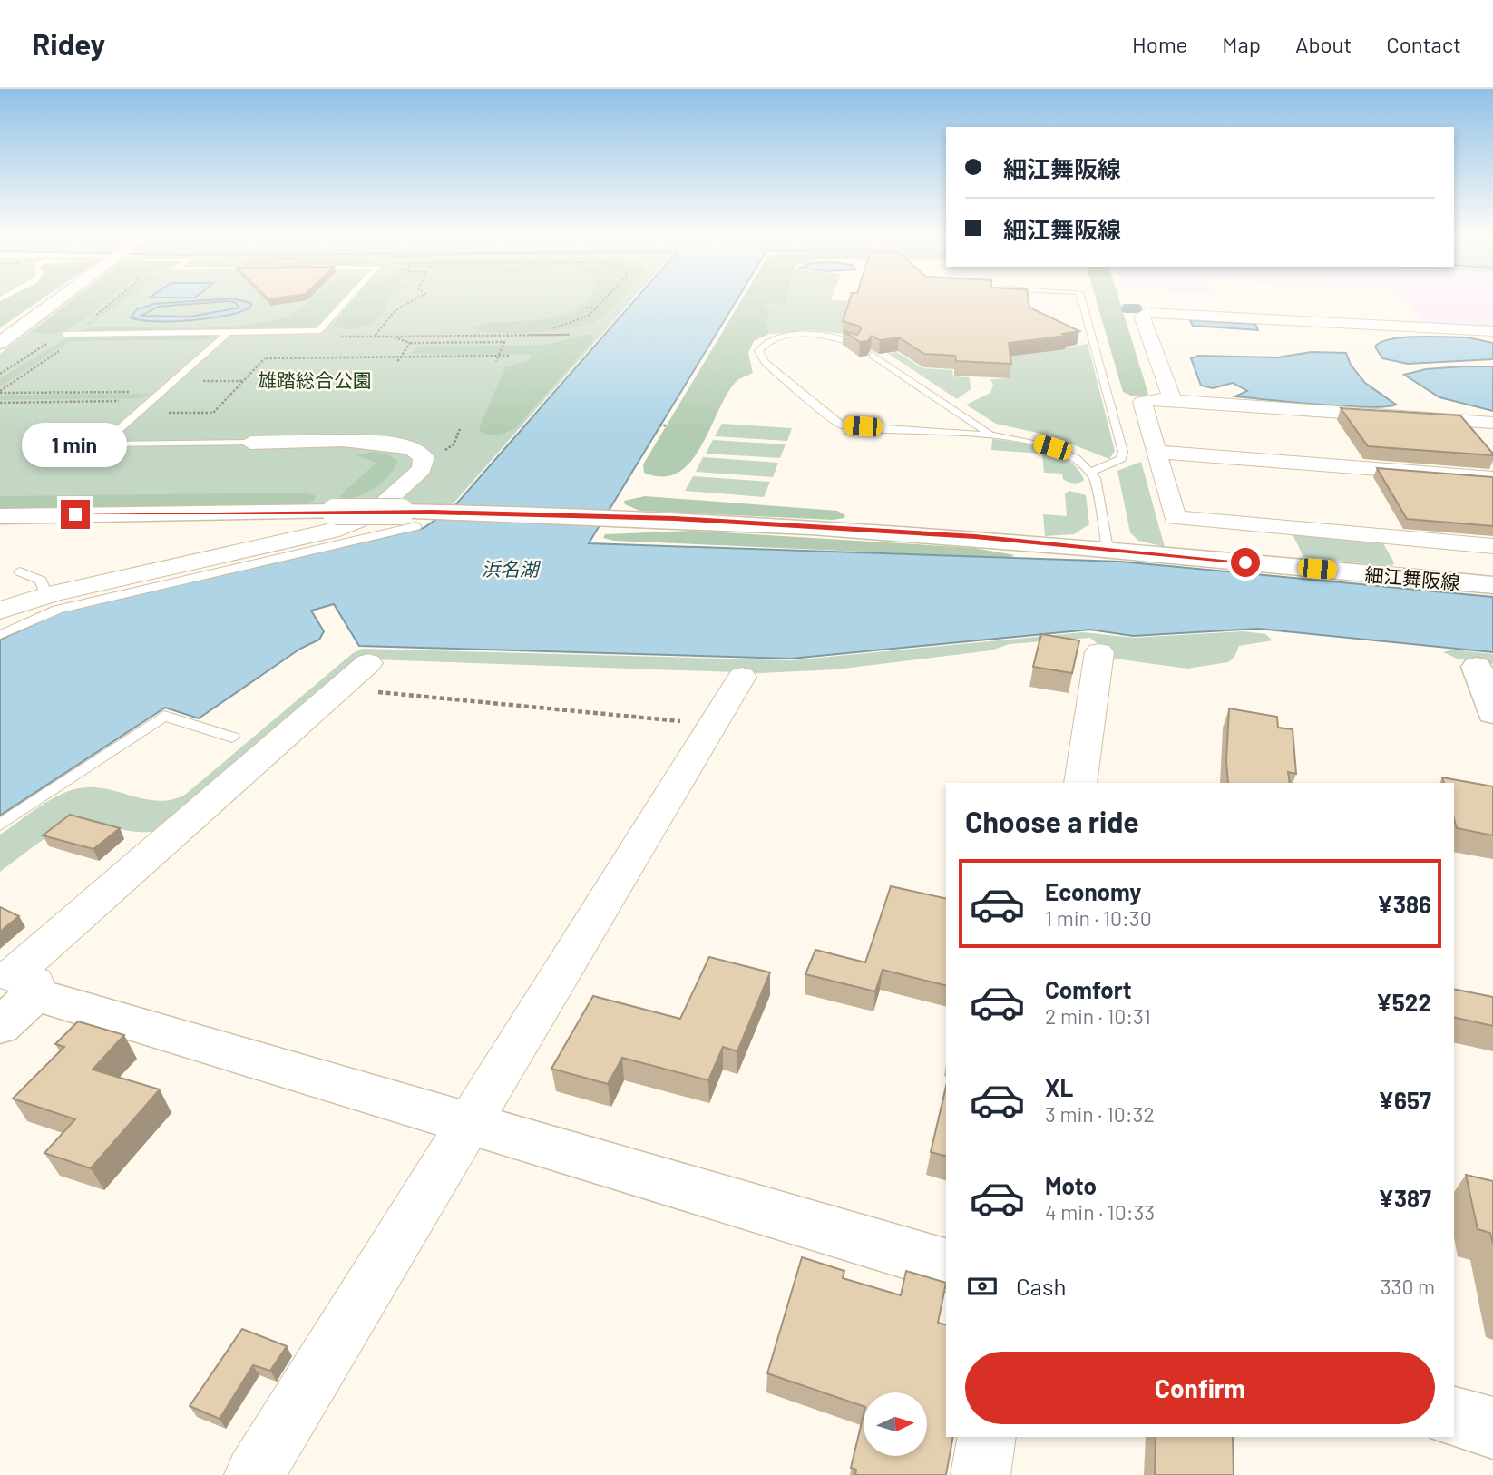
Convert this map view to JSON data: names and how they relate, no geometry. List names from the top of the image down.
{
  "streets": {
    "main road": ["細江舞阪線"]
  },
  "water": ["浜名湖"],
  "parks": ["雄踏総合公園"],
  "north": "right",
  "page": {
    "header": "Ridey",
    "nav": [
      "Home",
      "Map",
      "About",
      "Contact"
    ],
    "banner": ["細江舞阪線", "細江舞阪線"],
    "bubble": "1 min",
    "heading": "Choose a ride",
    "list": [
      {
        "name": "Economy",
        "note": "1 min · 10:30",
        "value": "¥386"
      },
      {
        "name": "Comfort",
        "note": "2 min · 10:31",
        "value": "¥522"
      },
      {
        "name": "XL",
        "note": "3 min · 10:32",
        "value": "¥657"
      },
      {
        "name": "Moto",
        "note": "4 min · 10:33",
        "value": "¥387"
      }
    ],
    "pay": ["Cash", "330 m"],
    "buttons": "Confirm"
  }
}
